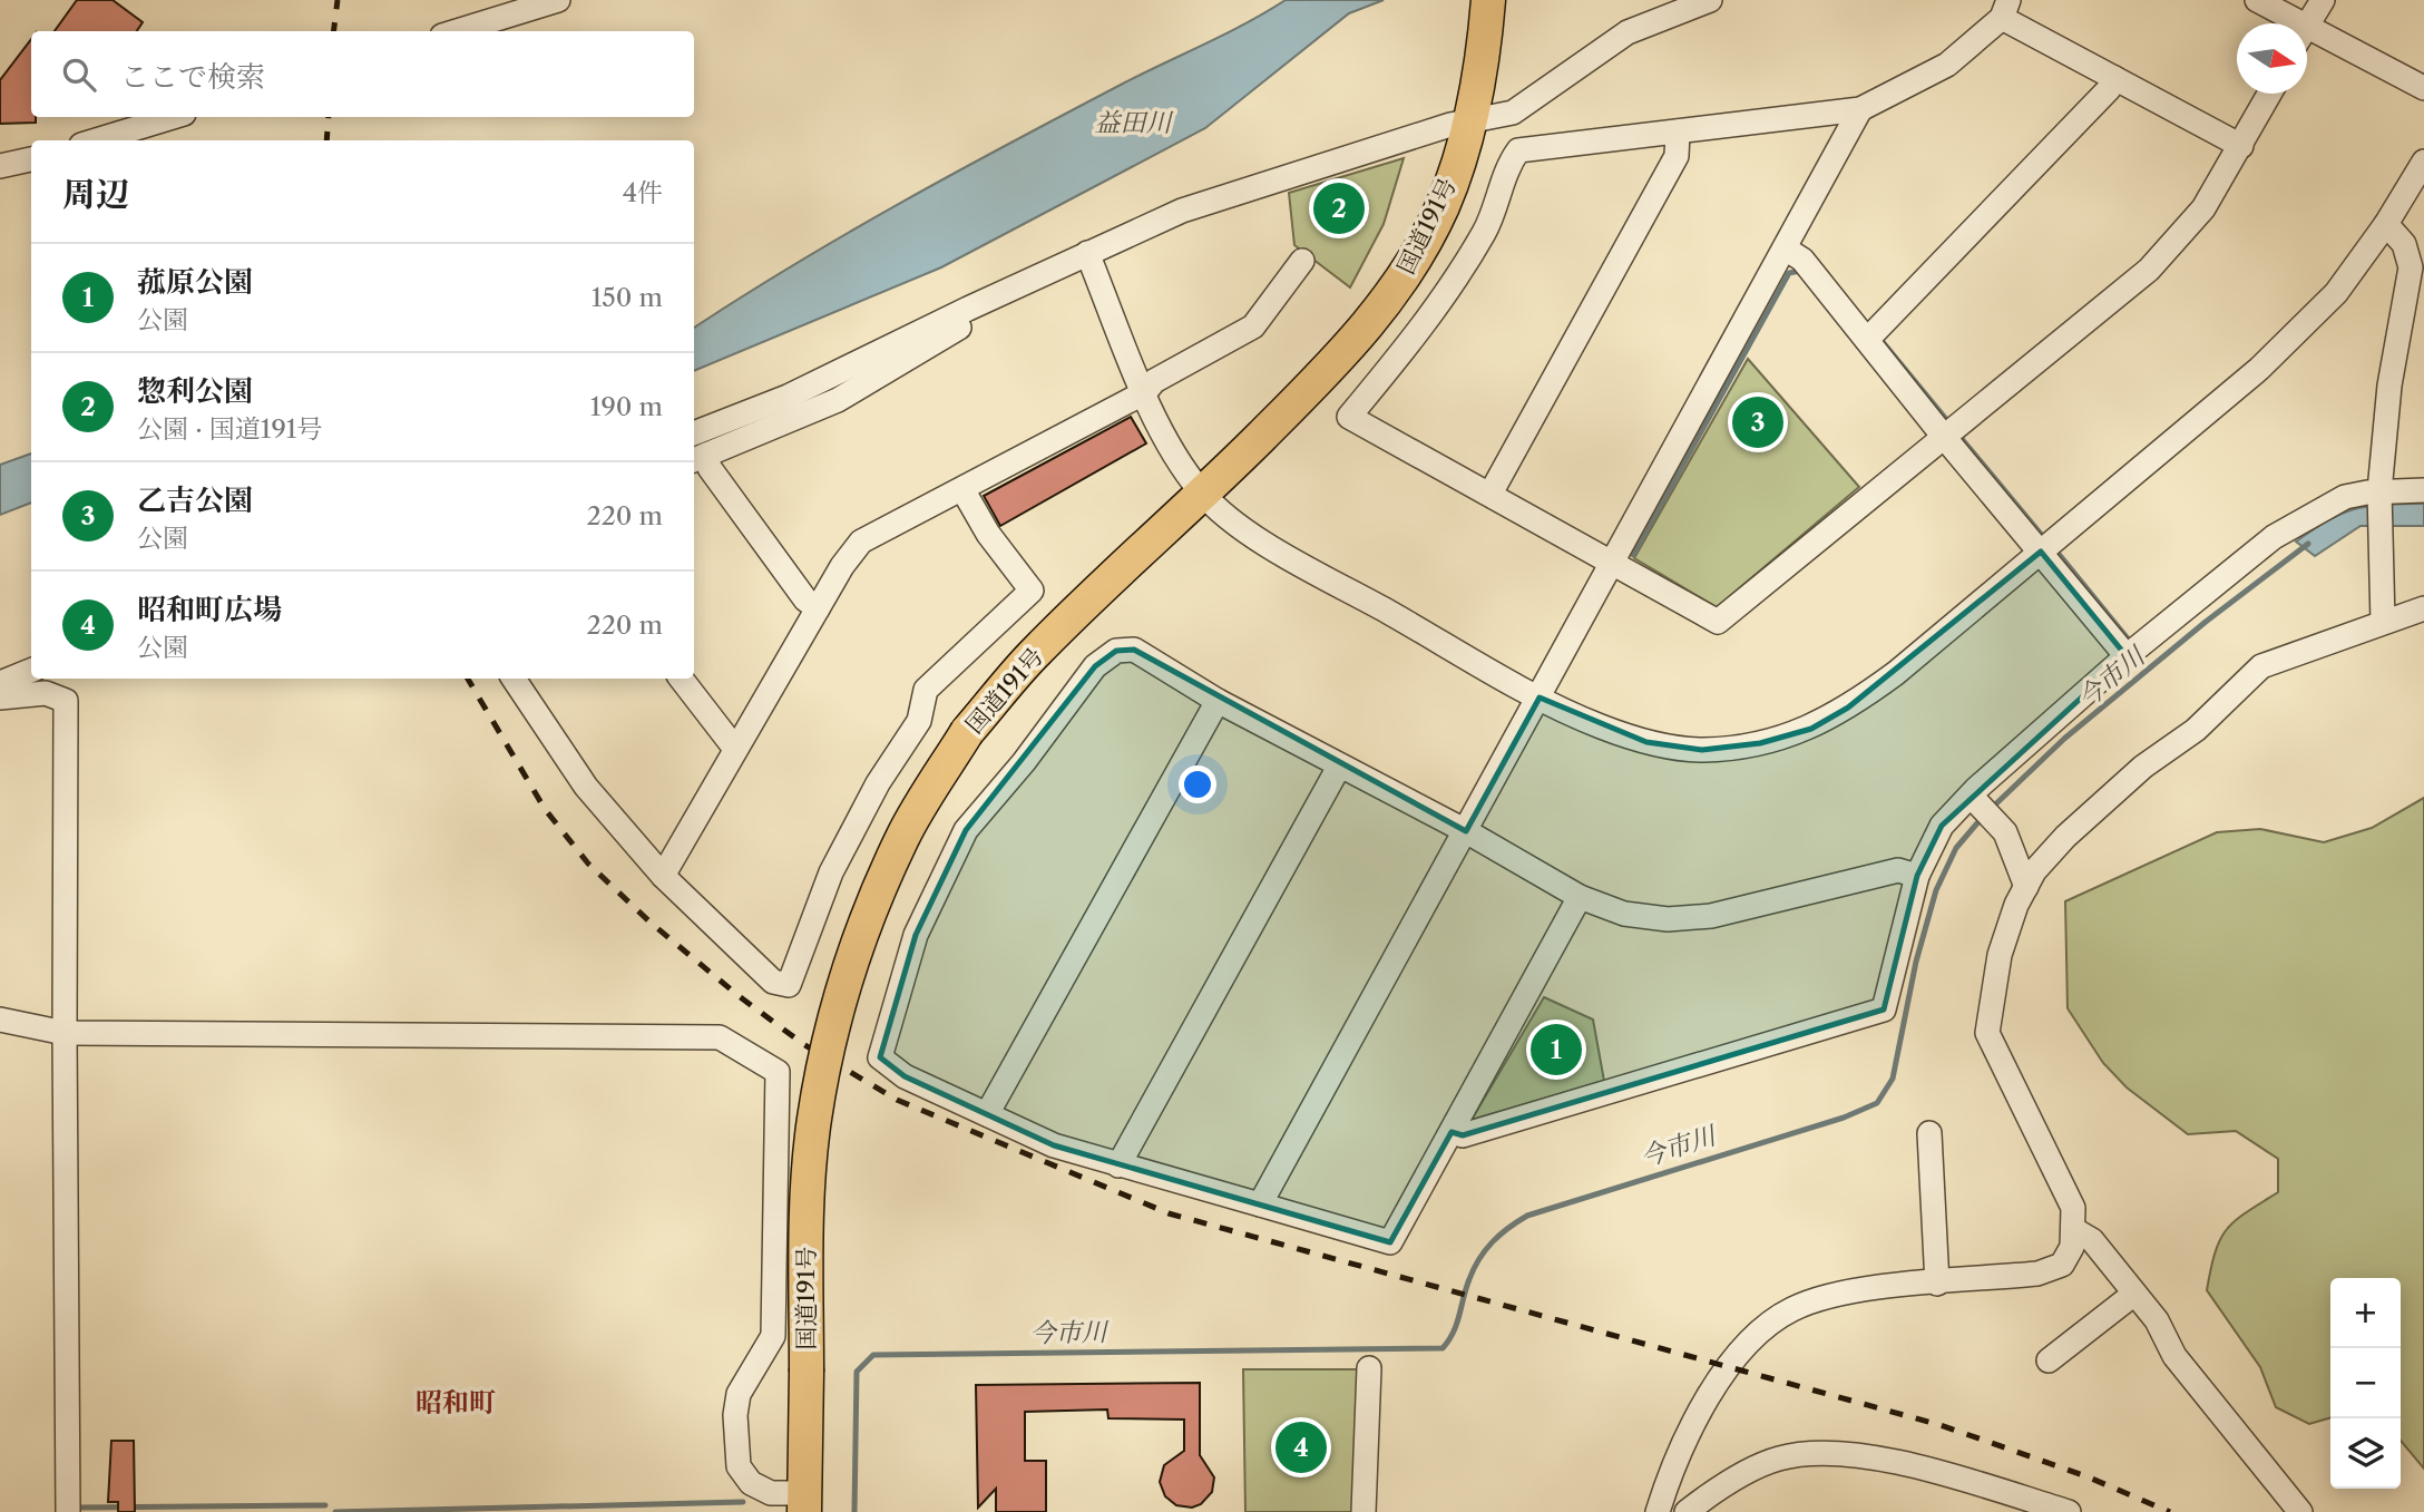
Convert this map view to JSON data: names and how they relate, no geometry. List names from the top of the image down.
{
  "streets": {
    "highway": ["国道191号"]
  },
  "districts": ["昭和町"],
  "water": ["益田川", "今市川"],
  "north": "right",
  "page": {
    "search": "ここで検索",
    "heading": ["周辺", "4件"],
    "pins": [
      "2",
      "3",
      "1",
      "4"
    ],
    "list": [
      {
        "mark": "1",
        "name": "菰原公園",
        "note": "公園",
        "value": "150 m"
      },
      {
        "mark": "2",
        "name": "惣利公園",
        "note": "公園 · 国道191号",
        "value": "190 m"
      },
      {
        "mark": "3",
        "name": "乙吉公園",
        "note": "公園",
        "value": "220 m"
      },
      {
        "mark": "4",
        "name": "昭和町広場",
        "note": "公園",
        "value": "220 m"
      }
    ],
    "map_buttons": ["+", "−"]
  }
}
